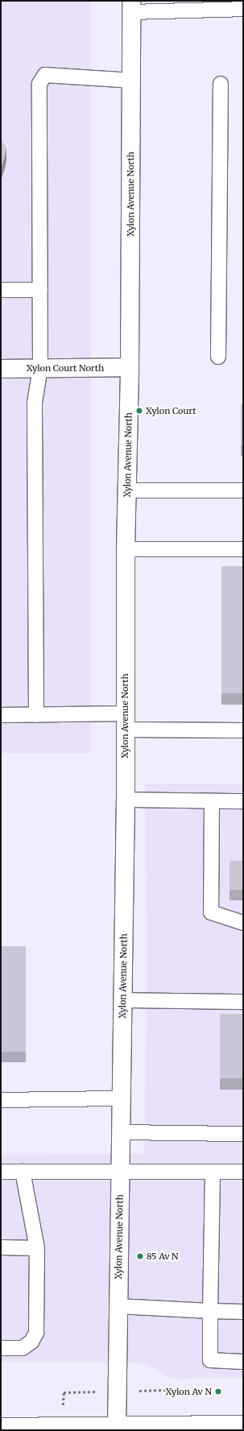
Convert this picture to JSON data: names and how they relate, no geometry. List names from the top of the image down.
{
  "streets": {
    "street": ["Xylon Avenue North", "Xylon Court North"]
  },
  "crossings": [
    ["Xylon Avenue North", "Xylon Court North"]
  ],
  "places": ["Xylon Court", "85 Av N", "Xylon Av N"]
}
